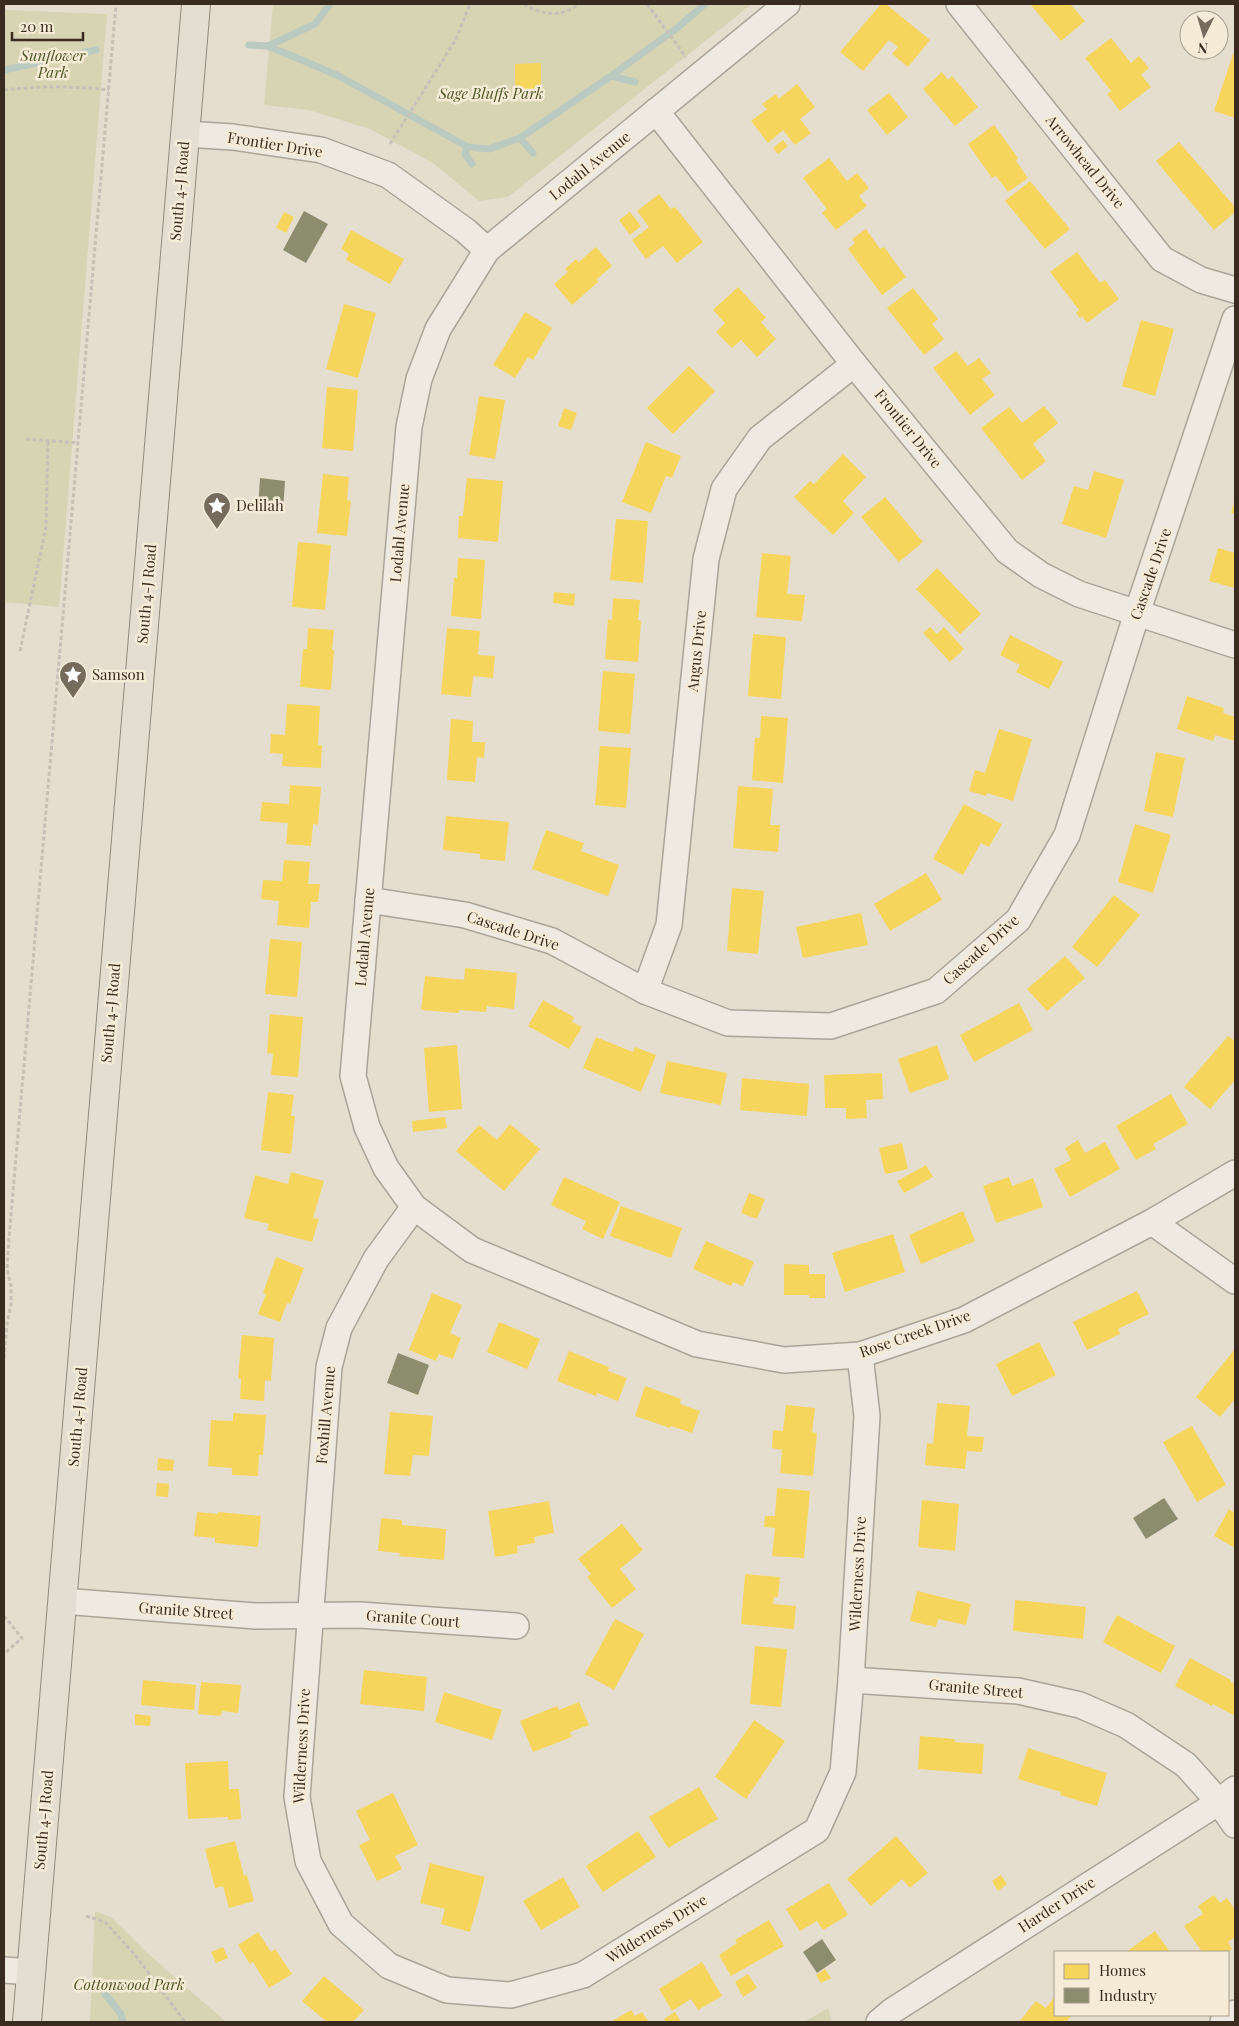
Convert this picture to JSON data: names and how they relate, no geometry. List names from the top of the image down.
{
  "streets": {
    "main road": ["South 4-J Road"],
    "street": [
      "Frontier Drive",
      "Arrowhead Drive",
      "Lodahl Avenue",
      "Cascade Drive",
      "Angus Drive",
      "Rose Creek Drive",
      "Foxhill Avenue",
      "Wilderness Drive",
      "Granite Street",
      "Granite Court",
      "Harder Drive"
    ]
  },
  "crossings": [
    ["Frontier Drive", "Lodahl Avenue"],
    ["Frontier Drive", "South 4-J Road"],
    ["Frontier Drive", "Cascade Drive"],
    ["Frontier Drive", "Angus Drive"],
    ["Lodahl Avenue", "Cascade Drive"],
    ["Lodahl Avenue", "Rose Creek Drive"],
    ["Lodahl Avenue", "Foxhill Avenue"],
    ["South 4-J Road", "Granite Street"],
    ["Cascade Drive", "Angus Drive"],
    ["Rose Creek Drive", "Foxhill Avenue"],
    ["Rose Creek Drive", "Wilderness Drive"],
    ["Foxhill Avenue", "Wilderness Drive"],
    ["Foxhill Avenue", "Granite Street"],
    ["Foxhill Avenue", "Granite Court"],
    ["Wilderness Drive", "Granite Street"],
    ["Wilderness Drive", "Granite Court"],
    ["Granite Street", "Granite Court"],
    ["Granite Street", "Harder Drive"]
  ],
  "parks": ["Sunflower Park", "Sage Bluffs Park", "Cottonwood Park"],
  "places": {
    "place": ["Delilah", "Samson"]
  },
  "legend": ["Homes", "Industry"],
  "scale_bar": "20 m",
  "north": "bottom"
}
